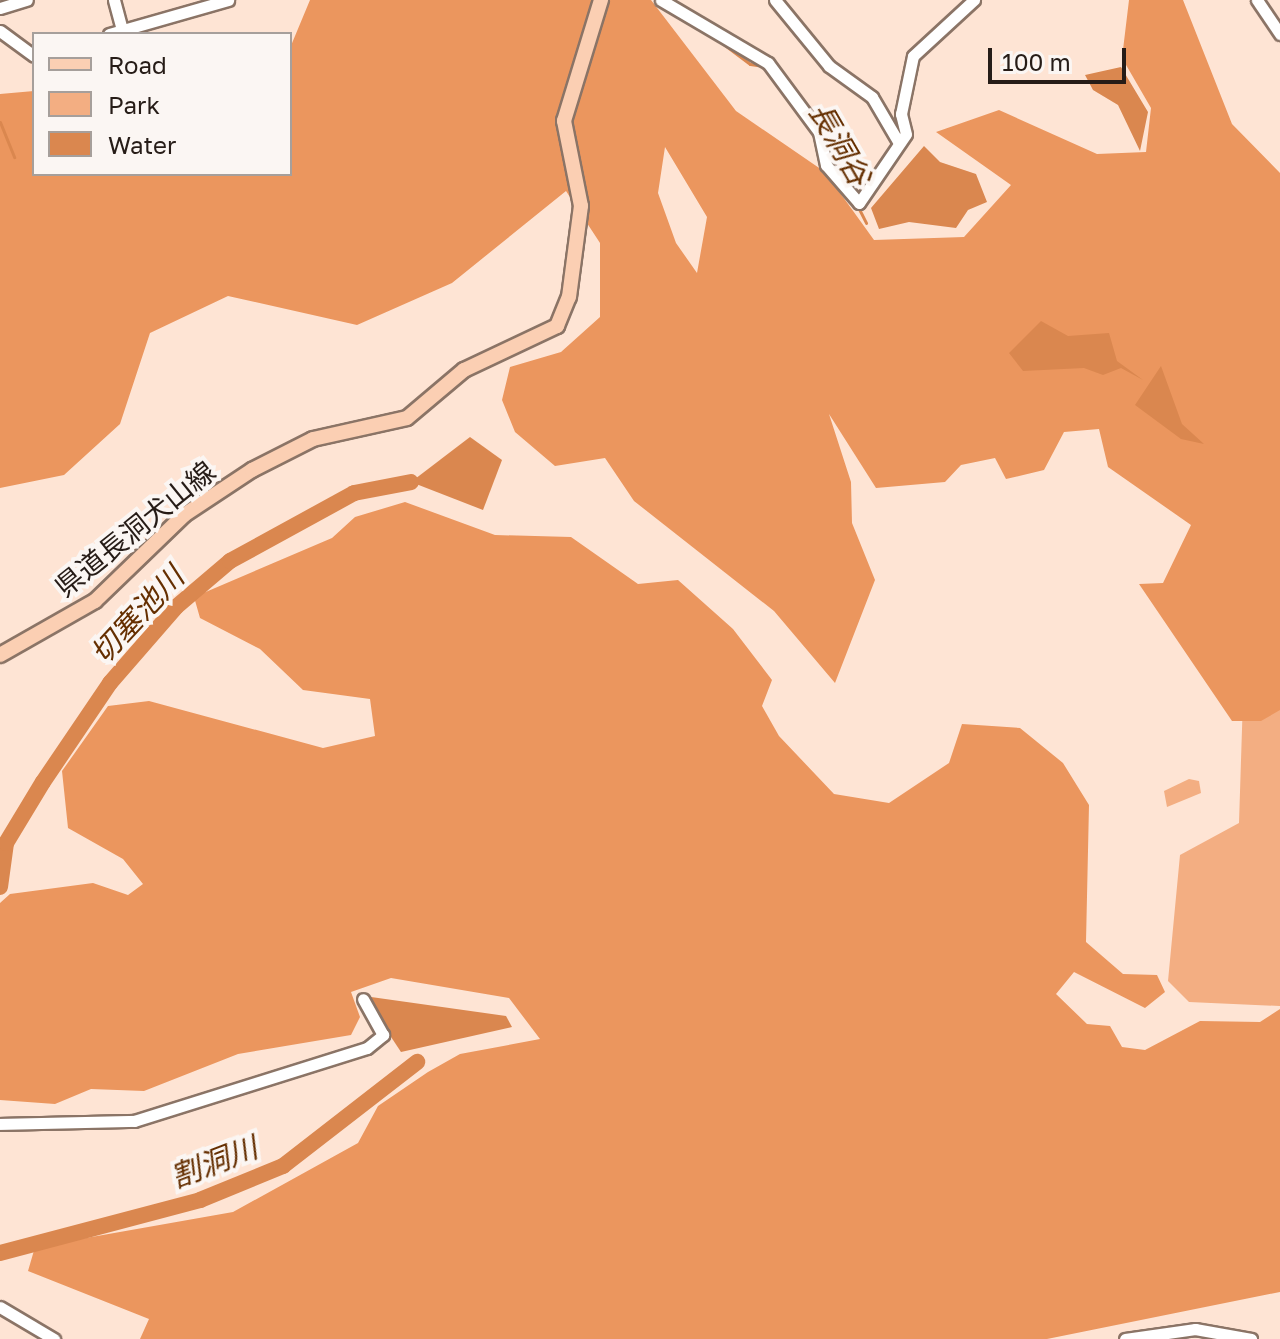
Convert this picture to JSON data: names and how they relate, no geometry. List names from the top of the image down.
{
  "streets": {
    "main road": ["県道長洞犬山線"]
  },
  "water": ["長洞谷", "切塞池川", "割洞川"],
  "legend": ["Road", "Park", "Water"],
  "scale_bar": "100 m"
}
